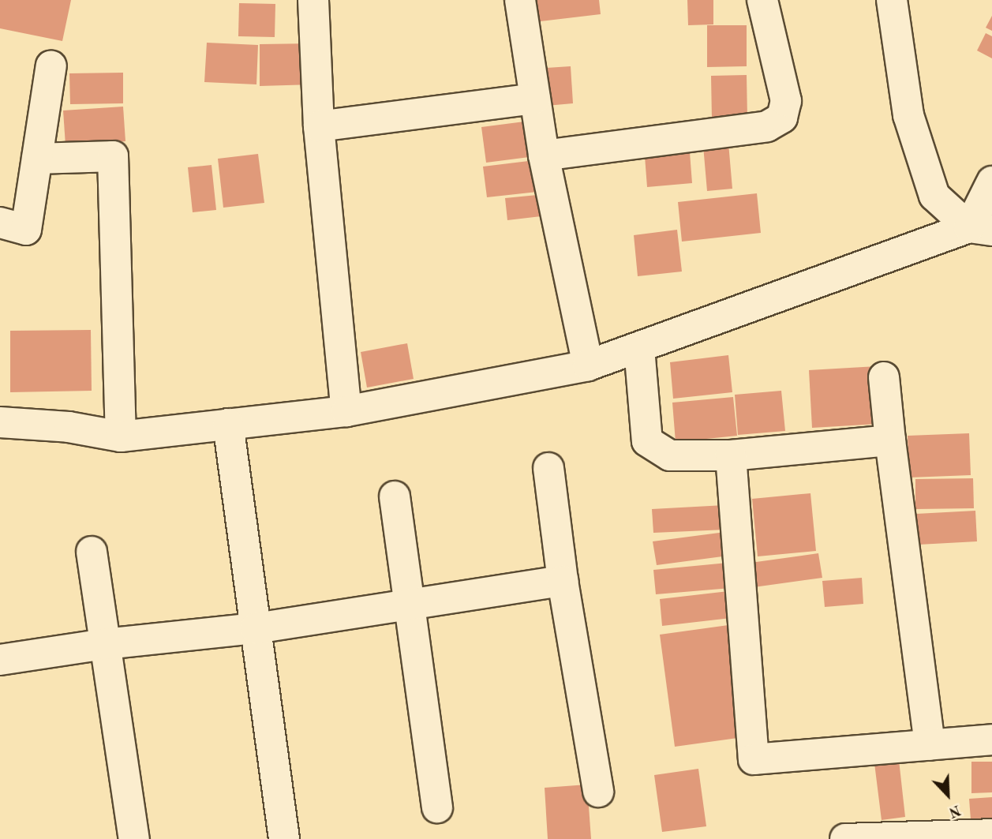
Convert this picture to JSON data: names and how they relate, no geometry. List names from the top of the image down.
{
  "north": "bottom right"
}
